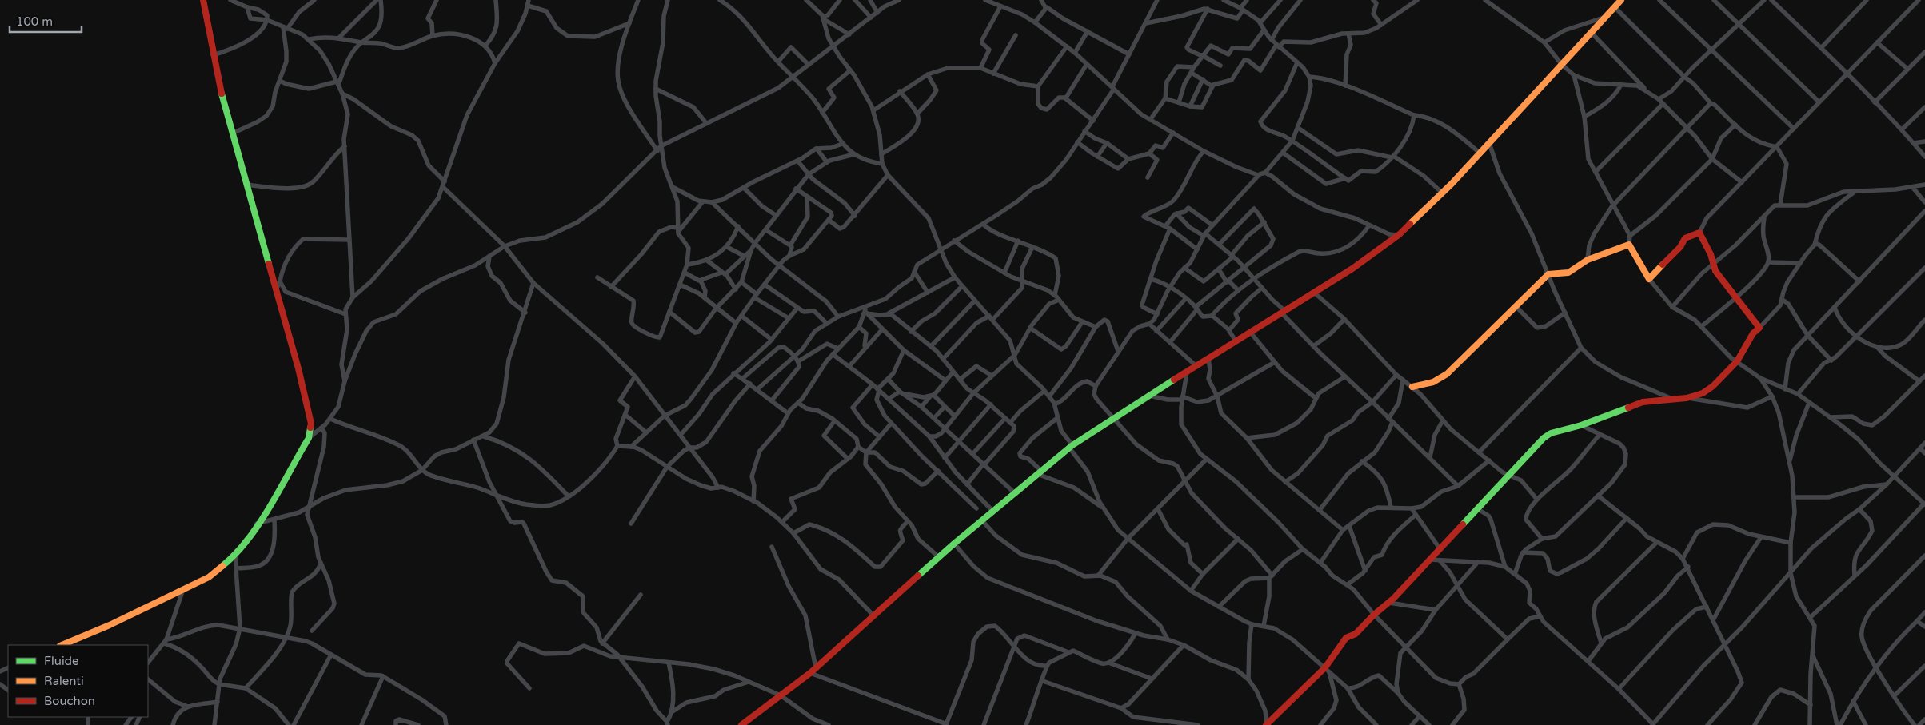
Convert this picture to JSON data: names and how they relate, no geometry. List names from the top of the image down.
{
  "legend": ["Fluide", "Ralenti", "Bouchon"],
  "scale_bar": "100 m"
}
